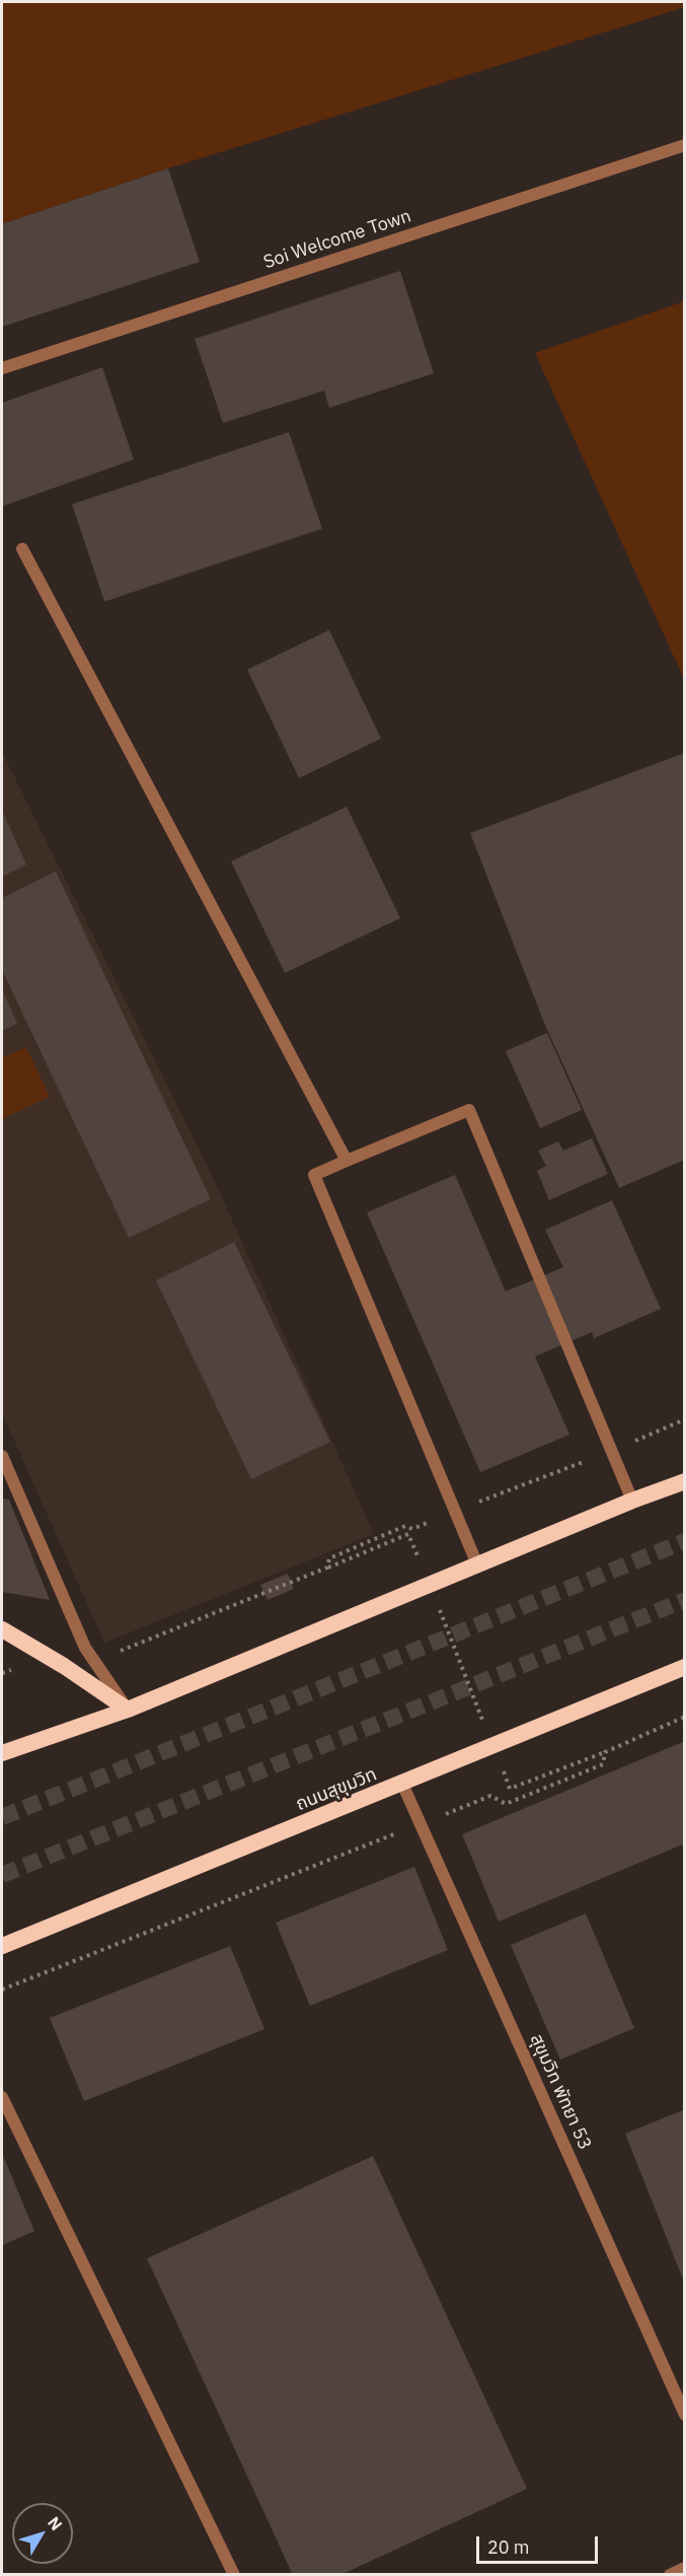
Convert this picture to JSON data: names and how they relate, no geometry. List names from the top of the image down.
{
  "streets": {
    "highway": ["ถนนสุขุมวิท"],
    "street": ["Soi Welcome Town", "สุขุมวิท พัทยา 53"]
  },
  "crossings": [
    ["ถนนสุขุมวิท", "สุขุมวิท พัทยา 53"]
  ],
  "scale_bar": "20 m",
  "north": "top right"
}
